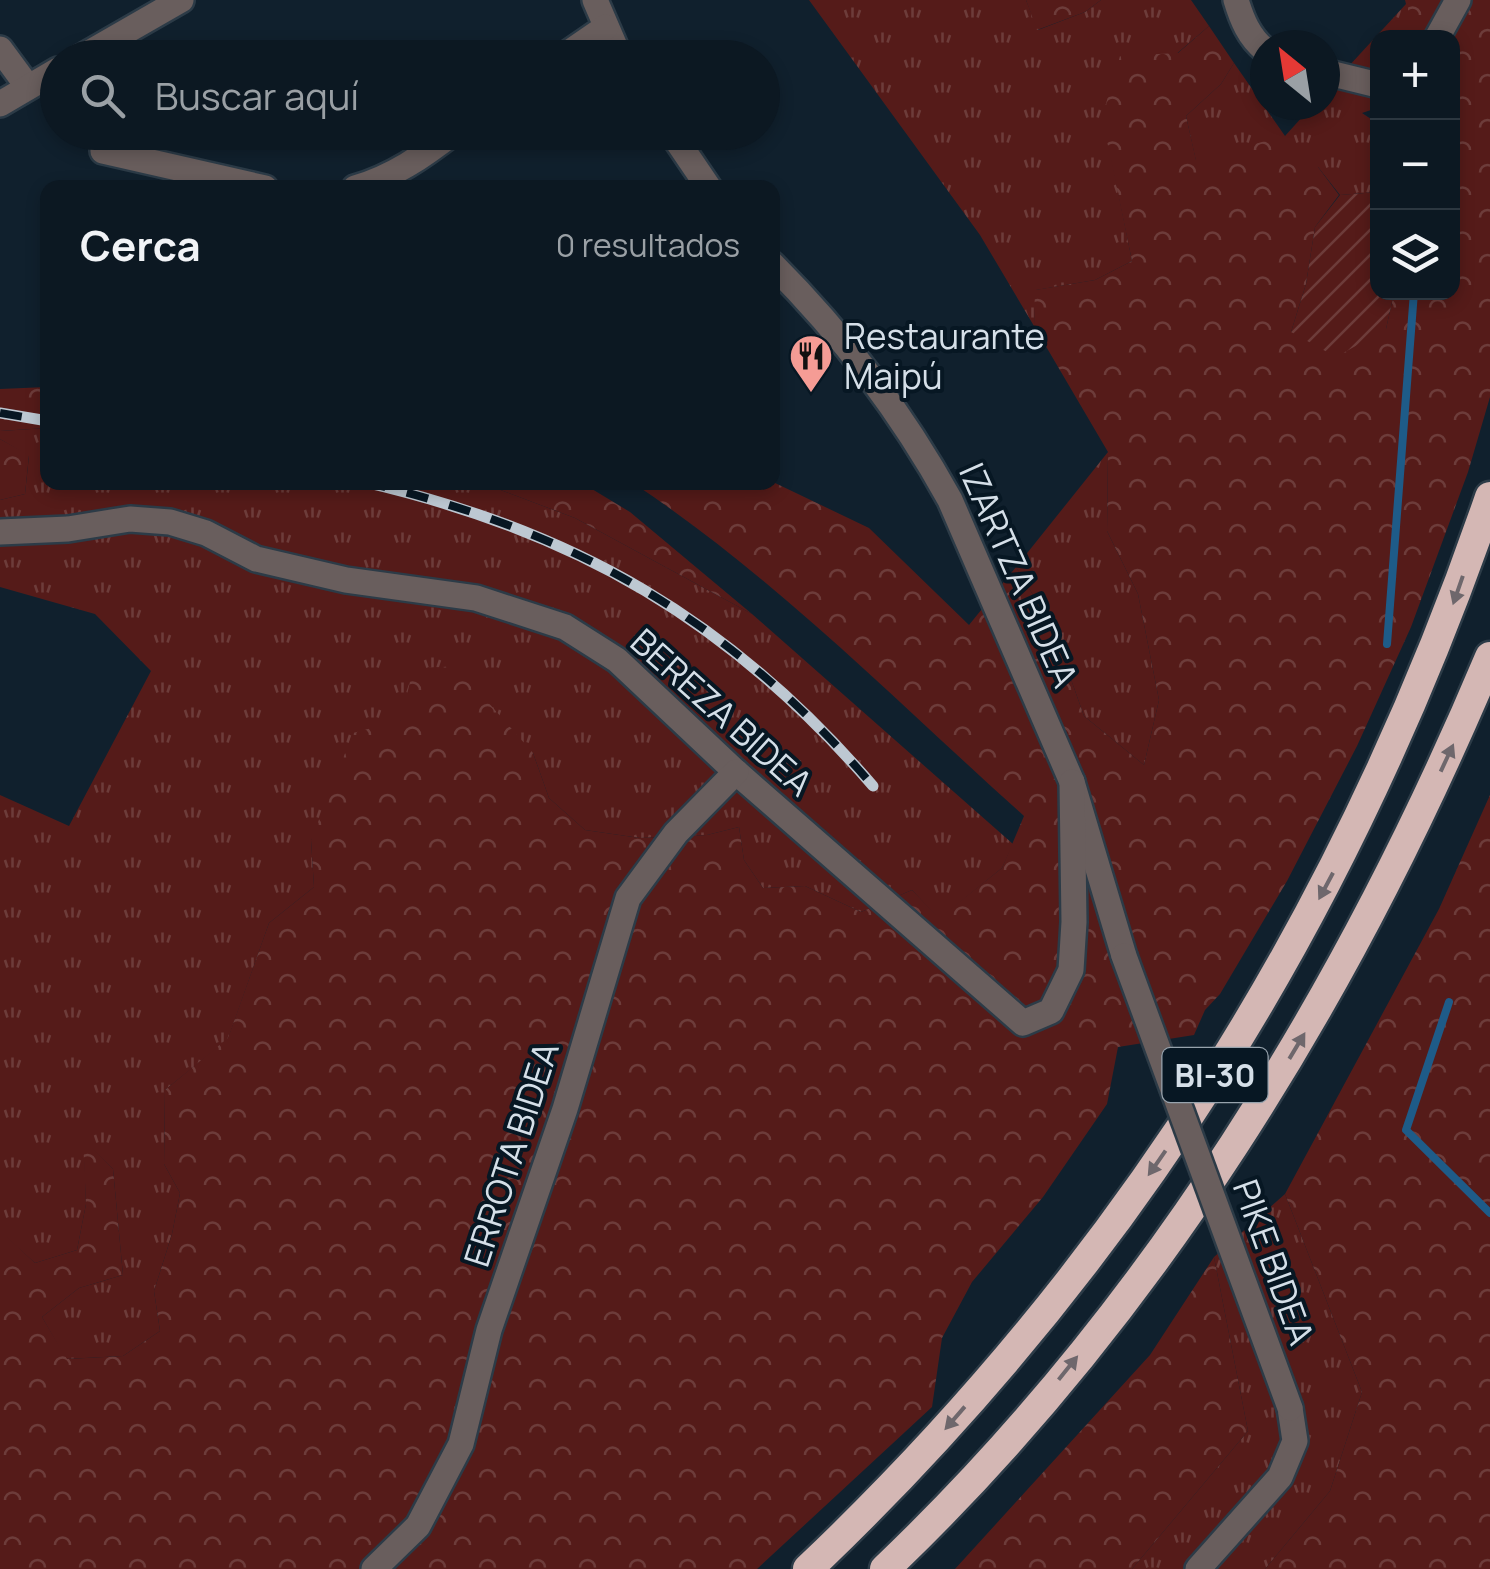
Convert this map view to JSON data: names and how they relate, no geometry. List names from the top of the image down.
{
  "streets": {
    "highway": ["BI-30"],
    "street": [
      "IZARTZA BIDEA",
      "BEREZA BIDEA",
      "ERROTA BIDEA",
      "PIKE BIDEA"
    ]
  },
  "crossings": [
    ["IZARTZA BIDEA", "BEREZA BIDEA"],
    ["IZARTZA BIDEA", "PIKE BIDEA"],
    ["BEREZA BIDEA", "ERROTA BIDEA"]
  ],
  "places": {
    "restaurant": ["Restaurante Maipú"]
  },
  "north": "top left",
  "page": {
    "map_buttons": ["+", "−"],
    "search": "Buscar aquí",
    "heading": ["Cerca", "0 resultados"]
  }
}
